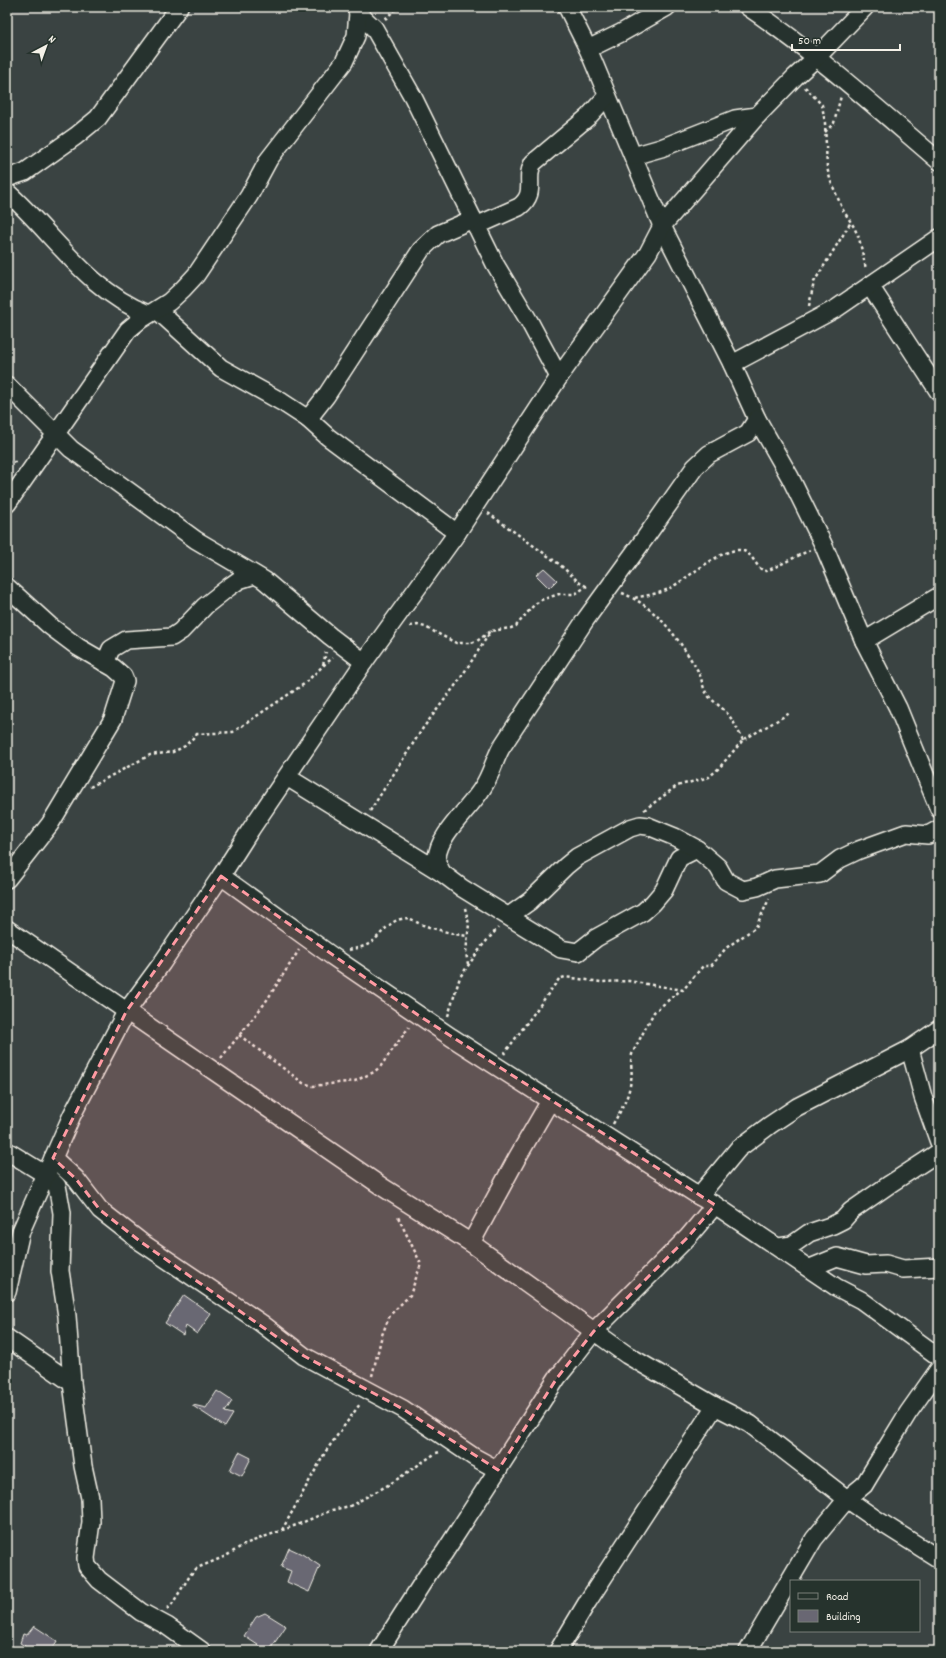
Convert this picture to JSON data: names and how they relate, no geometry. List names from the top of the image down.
{
  "legend": ["Road", "Building"],
  "scale_bar": "50 m",
  "north": "top right"
}
